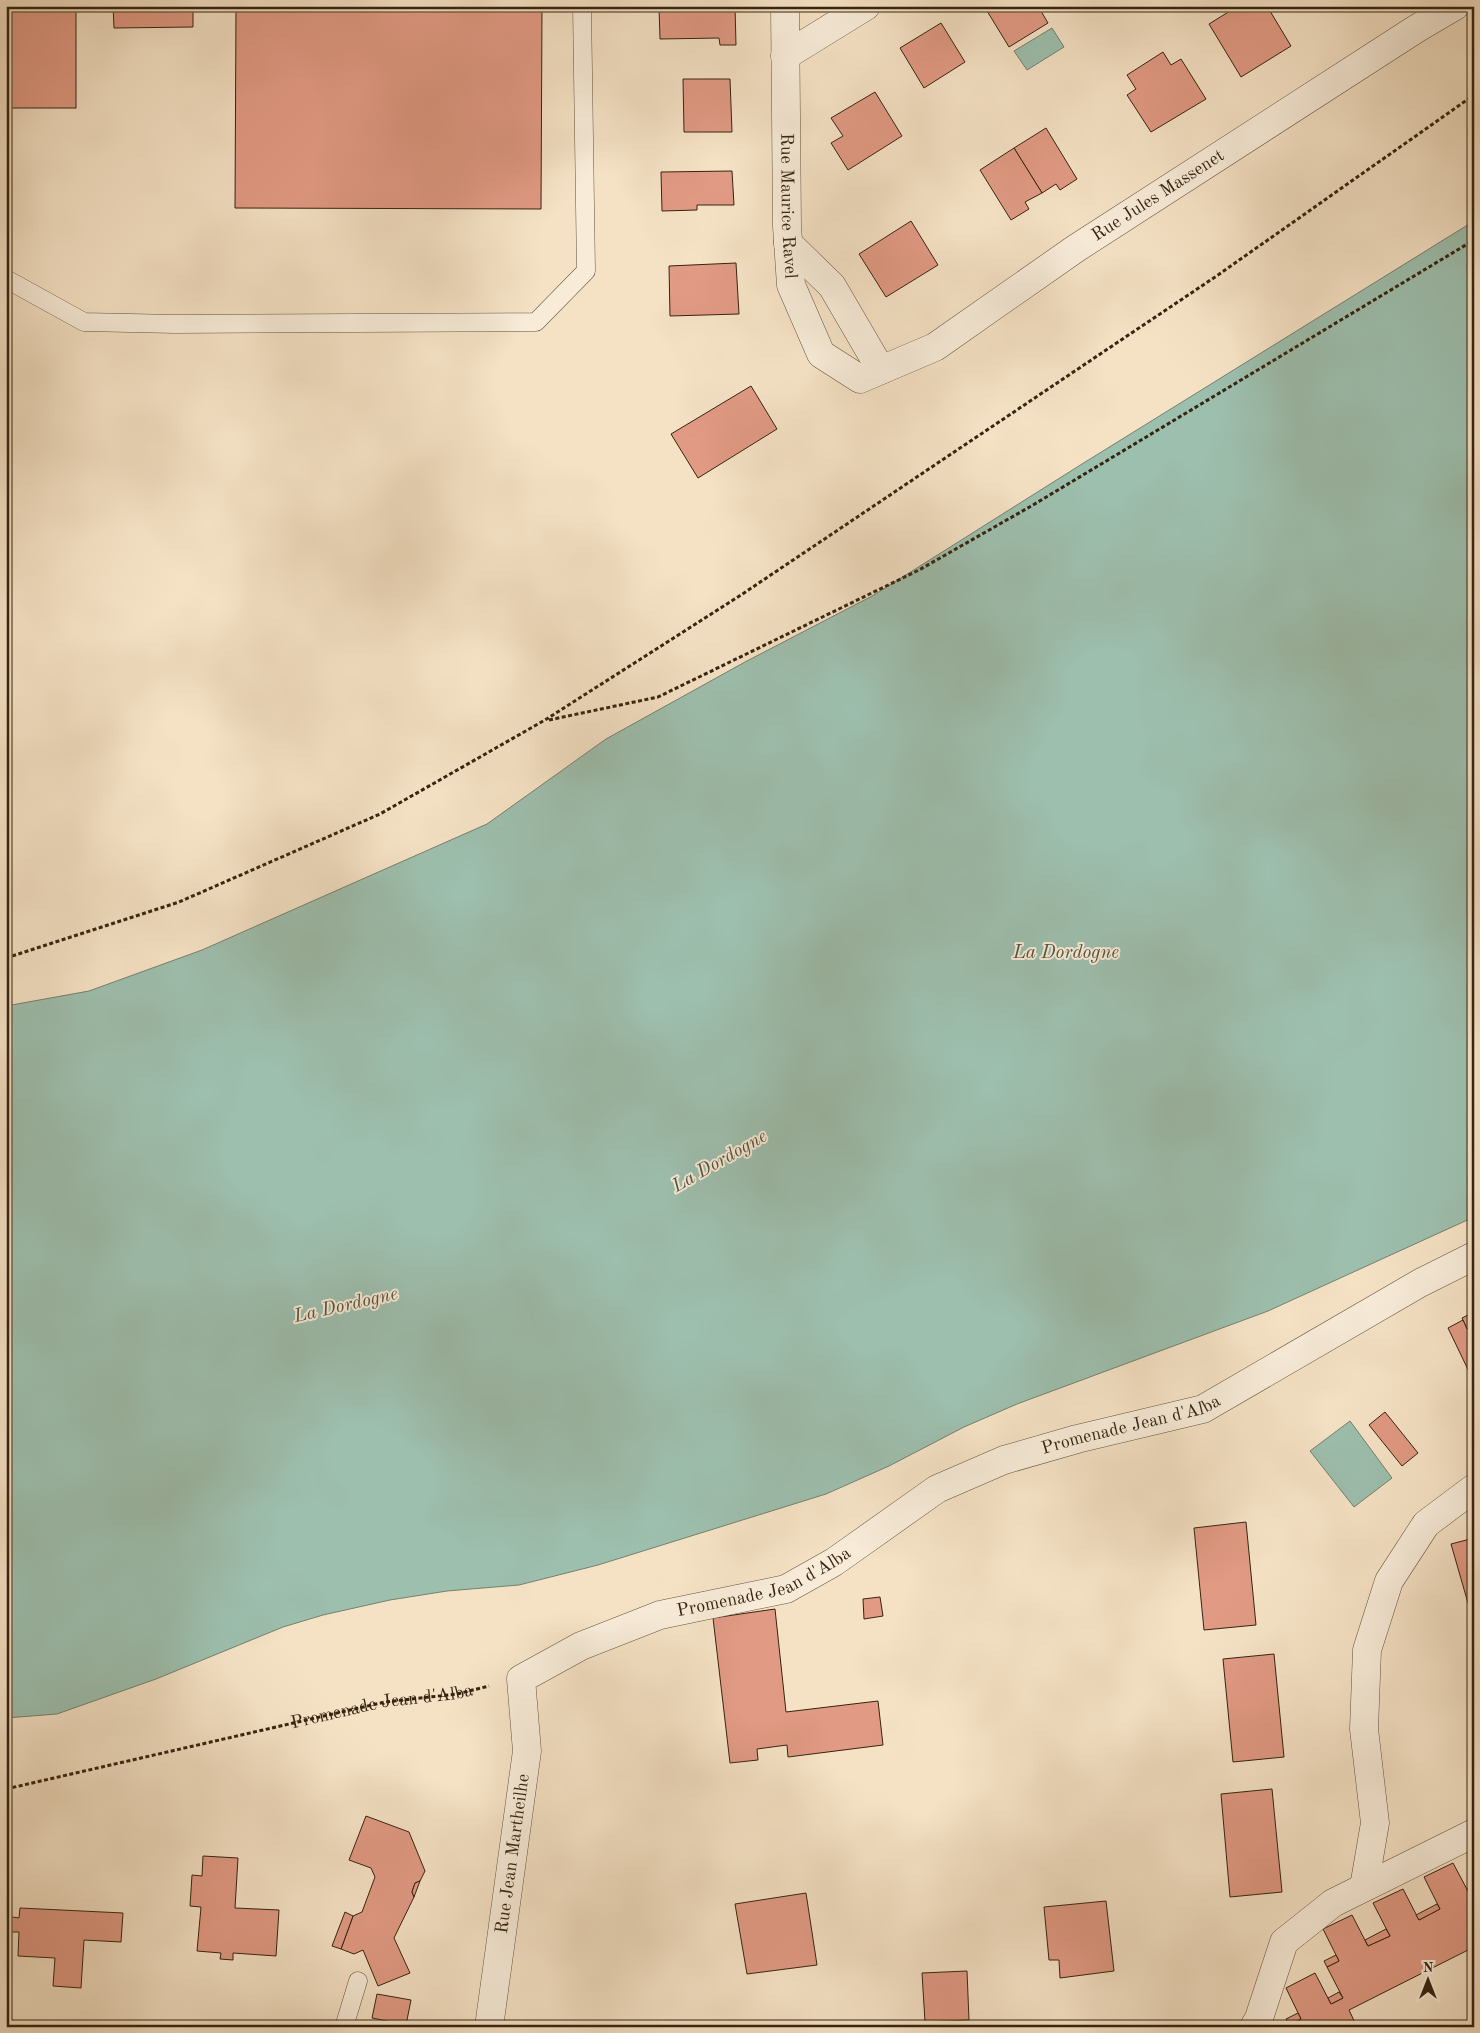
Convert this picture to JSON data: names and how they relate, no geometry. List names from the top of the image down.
{
  "streets": {
    "street": [
      "Rue Jules Massenet",
      "Rue Maurice Ravel",
      "Promenade Jean d'Alba",
      "Rue Jean Martheilhe"
    ]
  },
  "crossings": [
    ["Rue Jules Massenet", "Rue Maurice Ravel"],
    ["Promenade Jean d'Alba", "Rue Jean Martheilhe"]
  ],
  "water": ["La Dordogne"],
  "north": "top"
}
